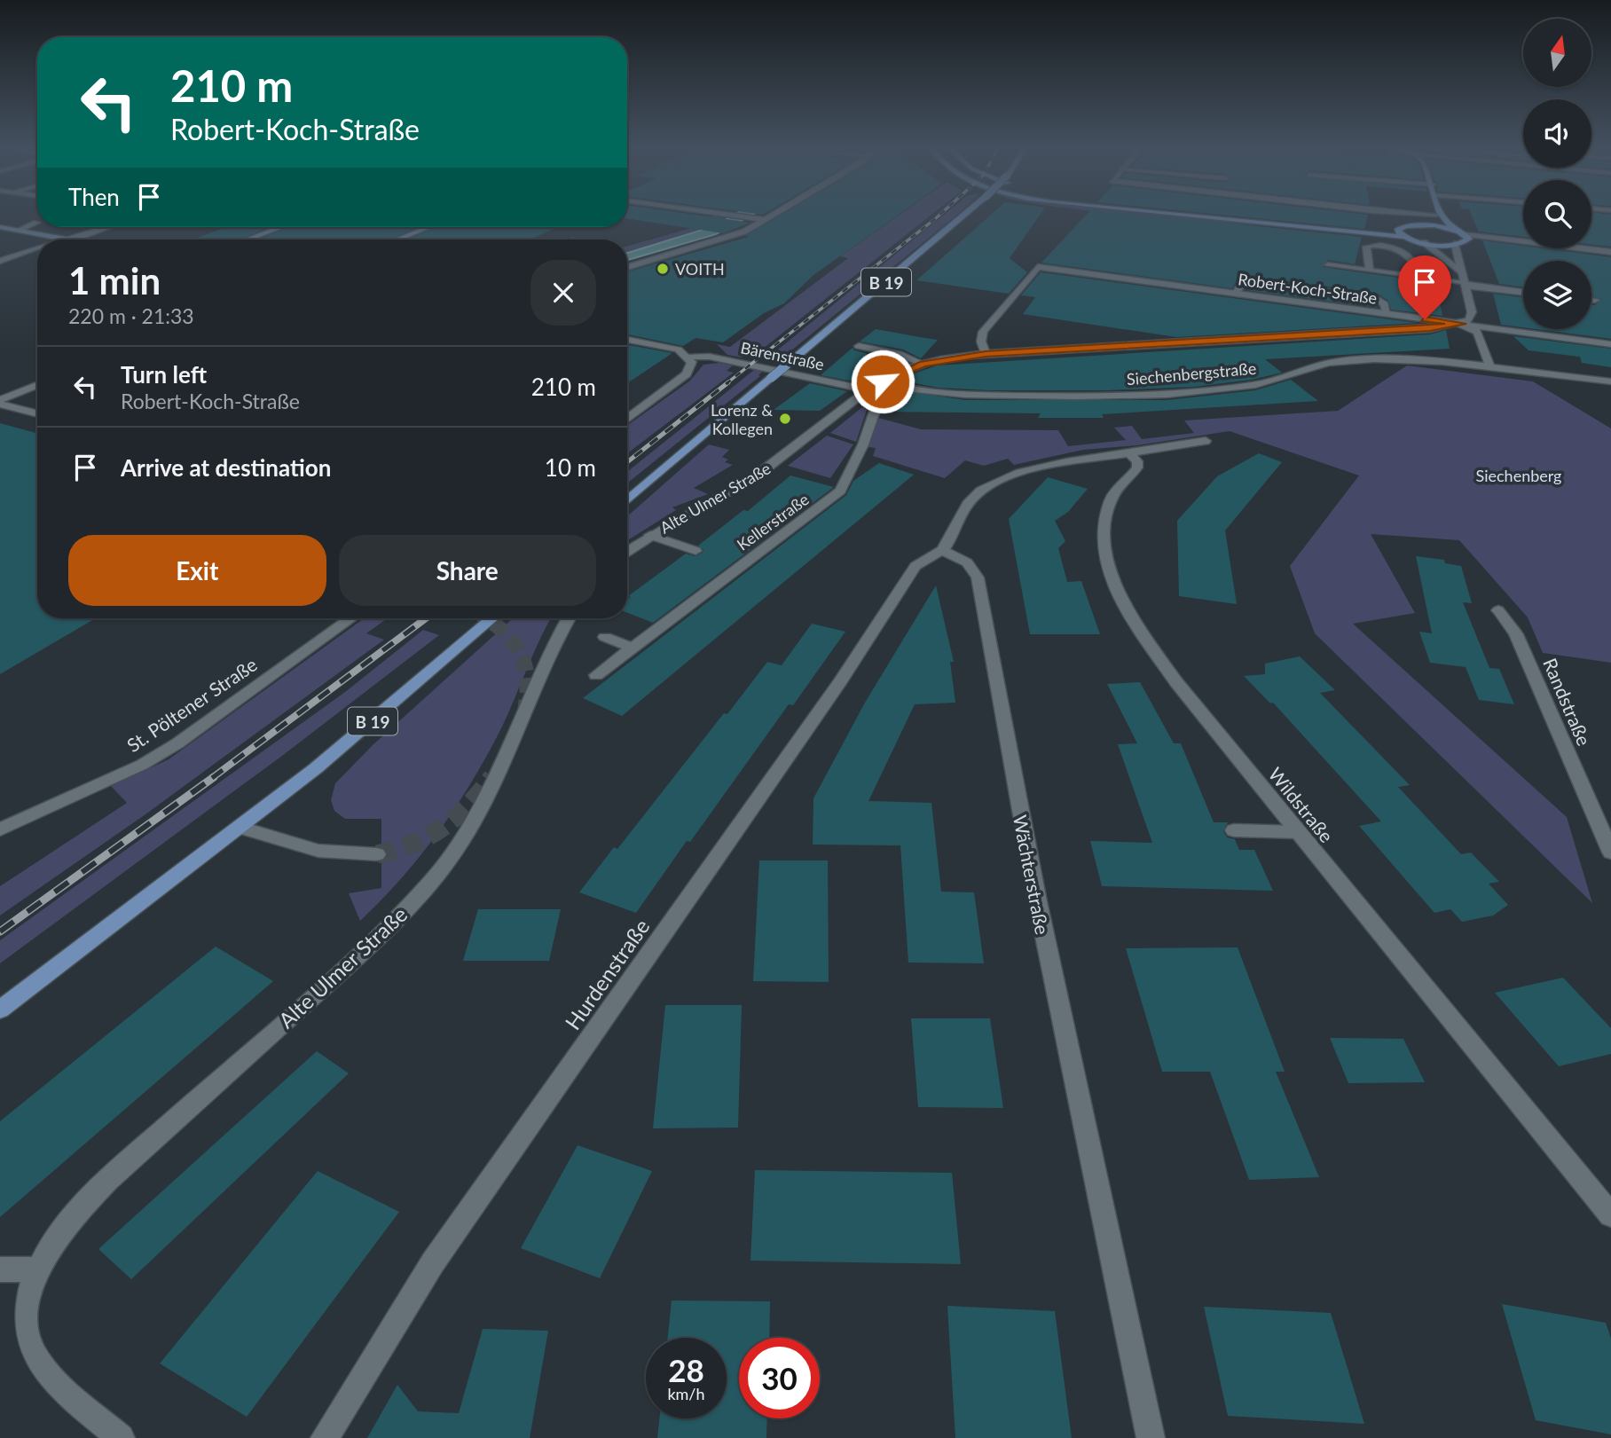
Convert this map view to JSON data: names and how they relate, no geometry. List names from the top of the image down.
{
  "streets": {
    "main road": ["B 19"],
    "street": [
      "Robert-Koch-Straße",
      "Bärenstraße",
      "Siechenbergstraße",
      "Alte Ulmer Straße",
      "Kellerstraße",
      "Randstraße",
      "St. Pöltener Straße",
      "Wildstraße",
      "Wächterstraße",
      "Hurdenstraße"
    ]
  },
  "crossings": [
    ["Bärenstraße", "Alte Ulmer Straße"],
    ["Bärenstraße", "Kellerstraße"],
    ["Siechenbergstraße", "Alte Ulmer Straße"],
    ["Alte Ulmer Straße", "Kellerstraße"],
    ["Wächterstraße", "Hurdenstraße"]
  ],
  "parks": ["Siechenberg"],
  "places": ["VOITH", "Lorenz & Kollegen"],
  "north": "top",
  "page": {
    "turn": ["210 m", "Robert-Koch-Straße"],
    "then": "Then",
    "heading": ["1 min", "220 m · 21:33"],
    "list": [
      {
        "name": "Turn left",
        "note": "Robert-Koch-Straße",
        "value": "210 m"
      },
      {
        "name": "Arrive at destination",
        "value": "10 m"
      }
    ],
    "buttons": ["Exit", "Share"],
    "speed": "28 km/h",
    "limit": "30"
  }
}
